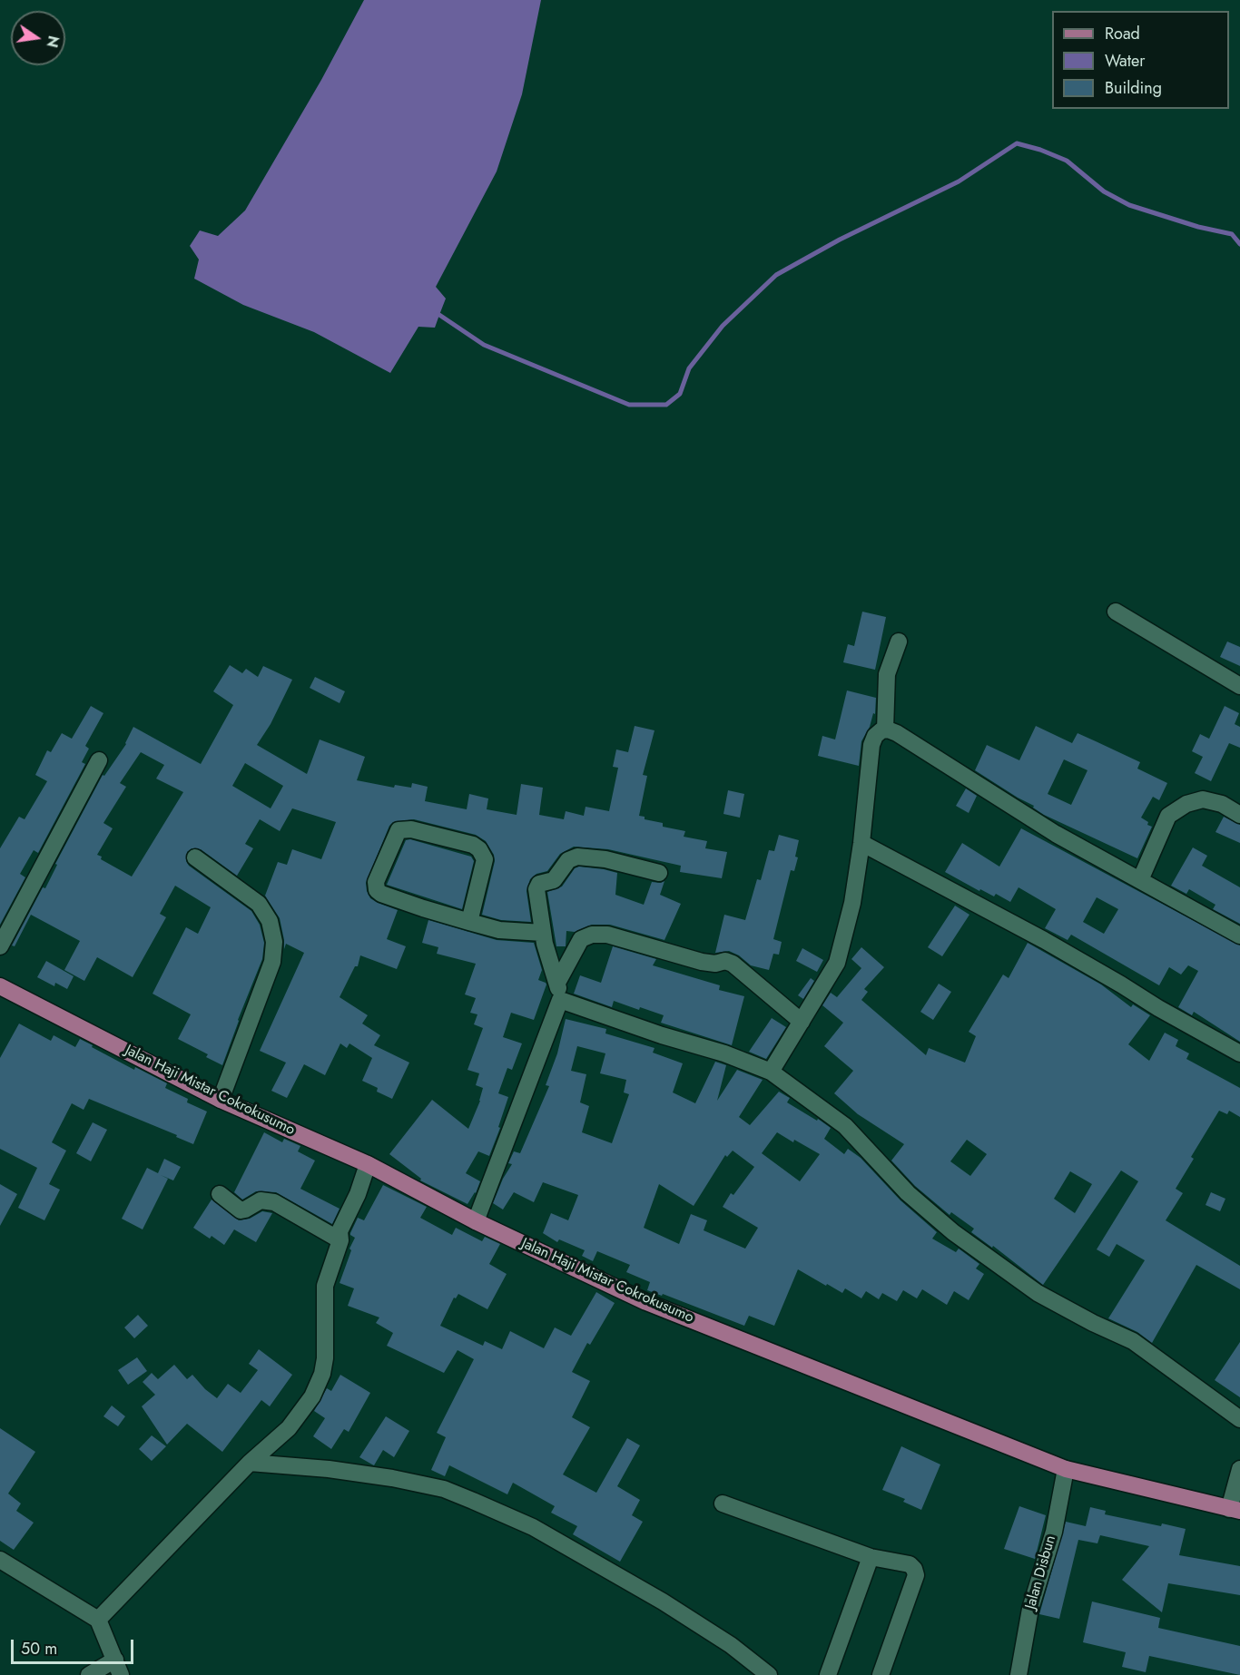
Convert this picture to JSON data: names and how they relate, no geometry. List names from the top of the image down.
{
  "streets": {
    "main road": ["Jalan Haji Mistar Cokrokusumo"],
    "street": ["Jalan Disbun"]
  },
  "crossings": [
    ["Jalan Haji Mistar Cokrokusumo", "Jalan Disbun"]
  ],
  "legend": ["Road", "Water", "Building"],
  "scale_bar": "50 m",
  "north": "right"
}
